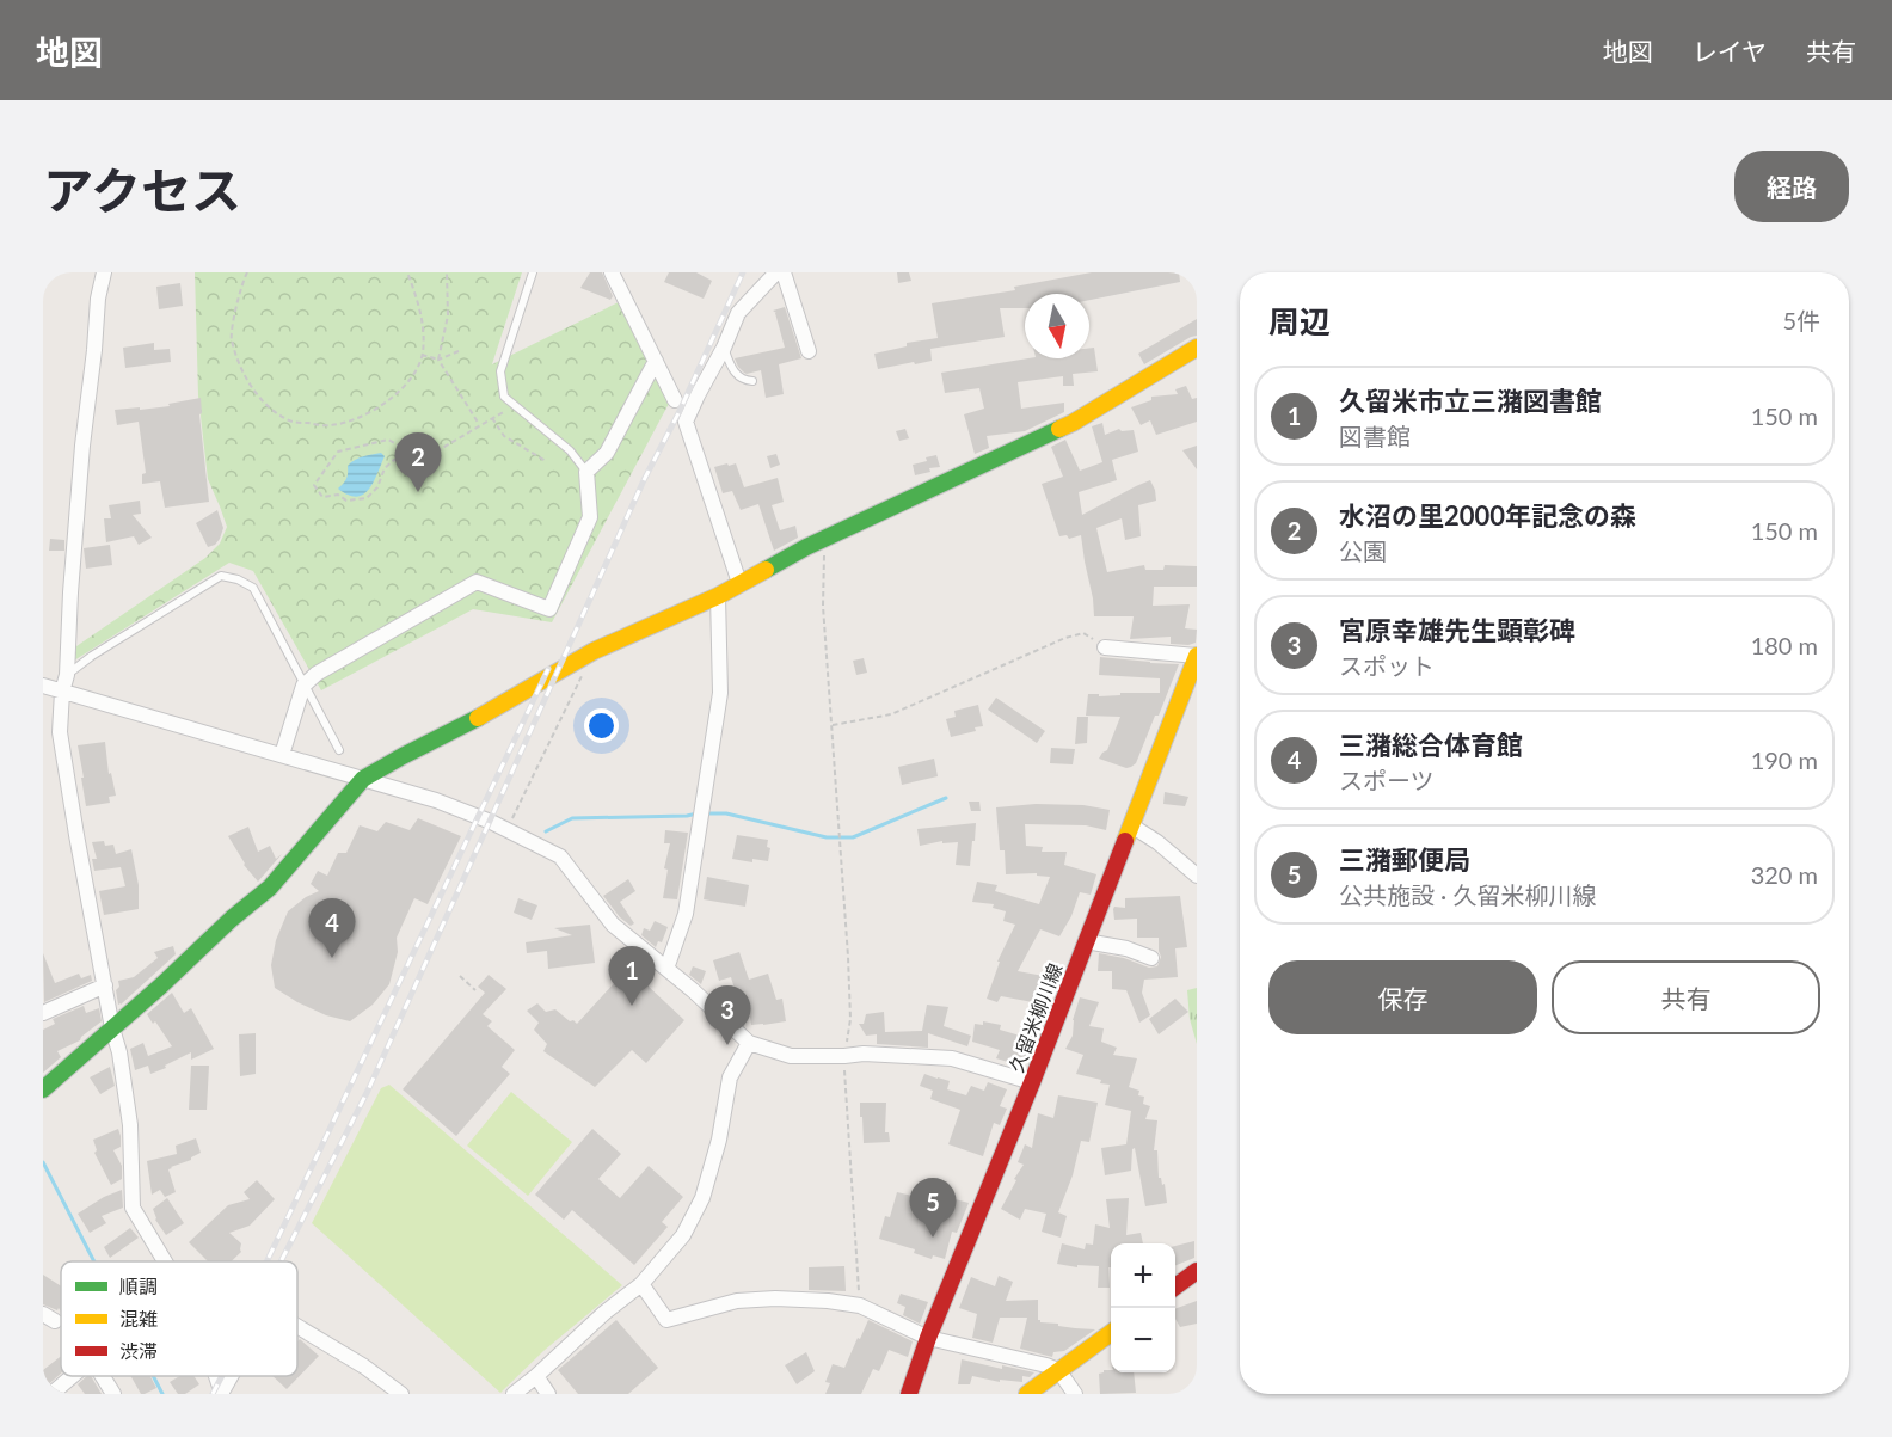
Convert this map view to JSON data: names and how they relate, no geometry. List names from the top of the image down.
{
  "streets": {
    "street": ["久留米柳川線"]
  },
  "legend": ["順調", "混雑", "渋滞"],
  "north": "bottom",
  "page": {
    "header": "地図",
    "nav": ["地図", "レイヤ", "共有"],
    "title": "アクセス",
    "buttons": [
      "経路",
      ["保存", "共有"]
    ],
    "heading": ["周辺", "5件"],
    "list": [
      {
        "mark": "1",
        "name": "久留米市立三潴図書館",
        "note": "図書館",
        "value": "150 m"
      },
      {
        "mark": "2",
        "name": "水沼の里2000年記念の森",
        "note": "公園",
        "value": "150 m"
      },
      {
        "mark": "3",
        "name": "宮原幸雄先生顕彰碑",
        "note": "スポット",
        "value": "180 m"
      },
      {
        "mark": "4",
        "name": "三潴総合体育館",
        "note": "スポーツ",
        "value": "190 m"
      },
      {
        "mark": "5",
        "name": "三潴郵便局",
        "note": "公共施設 · 久留米柳川線",
        "value": "320 m"
      }
    ],
    "pins": [
      "2",
      "4",
      "1",
      "3",
      "5"
    ],
    "map_buttons": ["+", "−"]
  }
}
